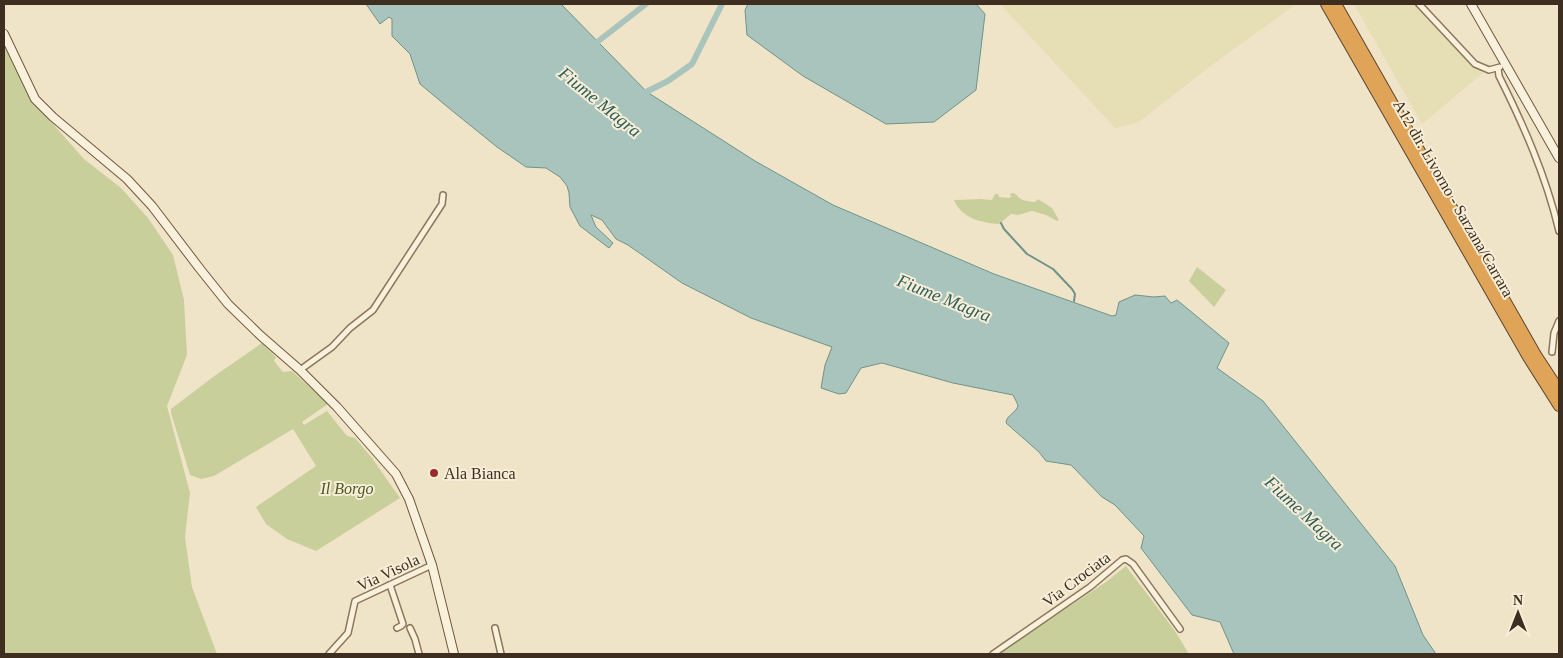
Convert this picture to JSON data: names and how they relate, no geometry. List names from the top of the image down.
{
  "streets": {
    "highway": ["A12 dir. Livorno - Sarzana/Carrara"],
    "street": ["Via Visola", "Via Crociata"]
  },
  "water": ["Fiume Magra"],
  "parks": ["Il Borgo"],
  "places": ["Ala Bianca"],
  "north": "top"
}
